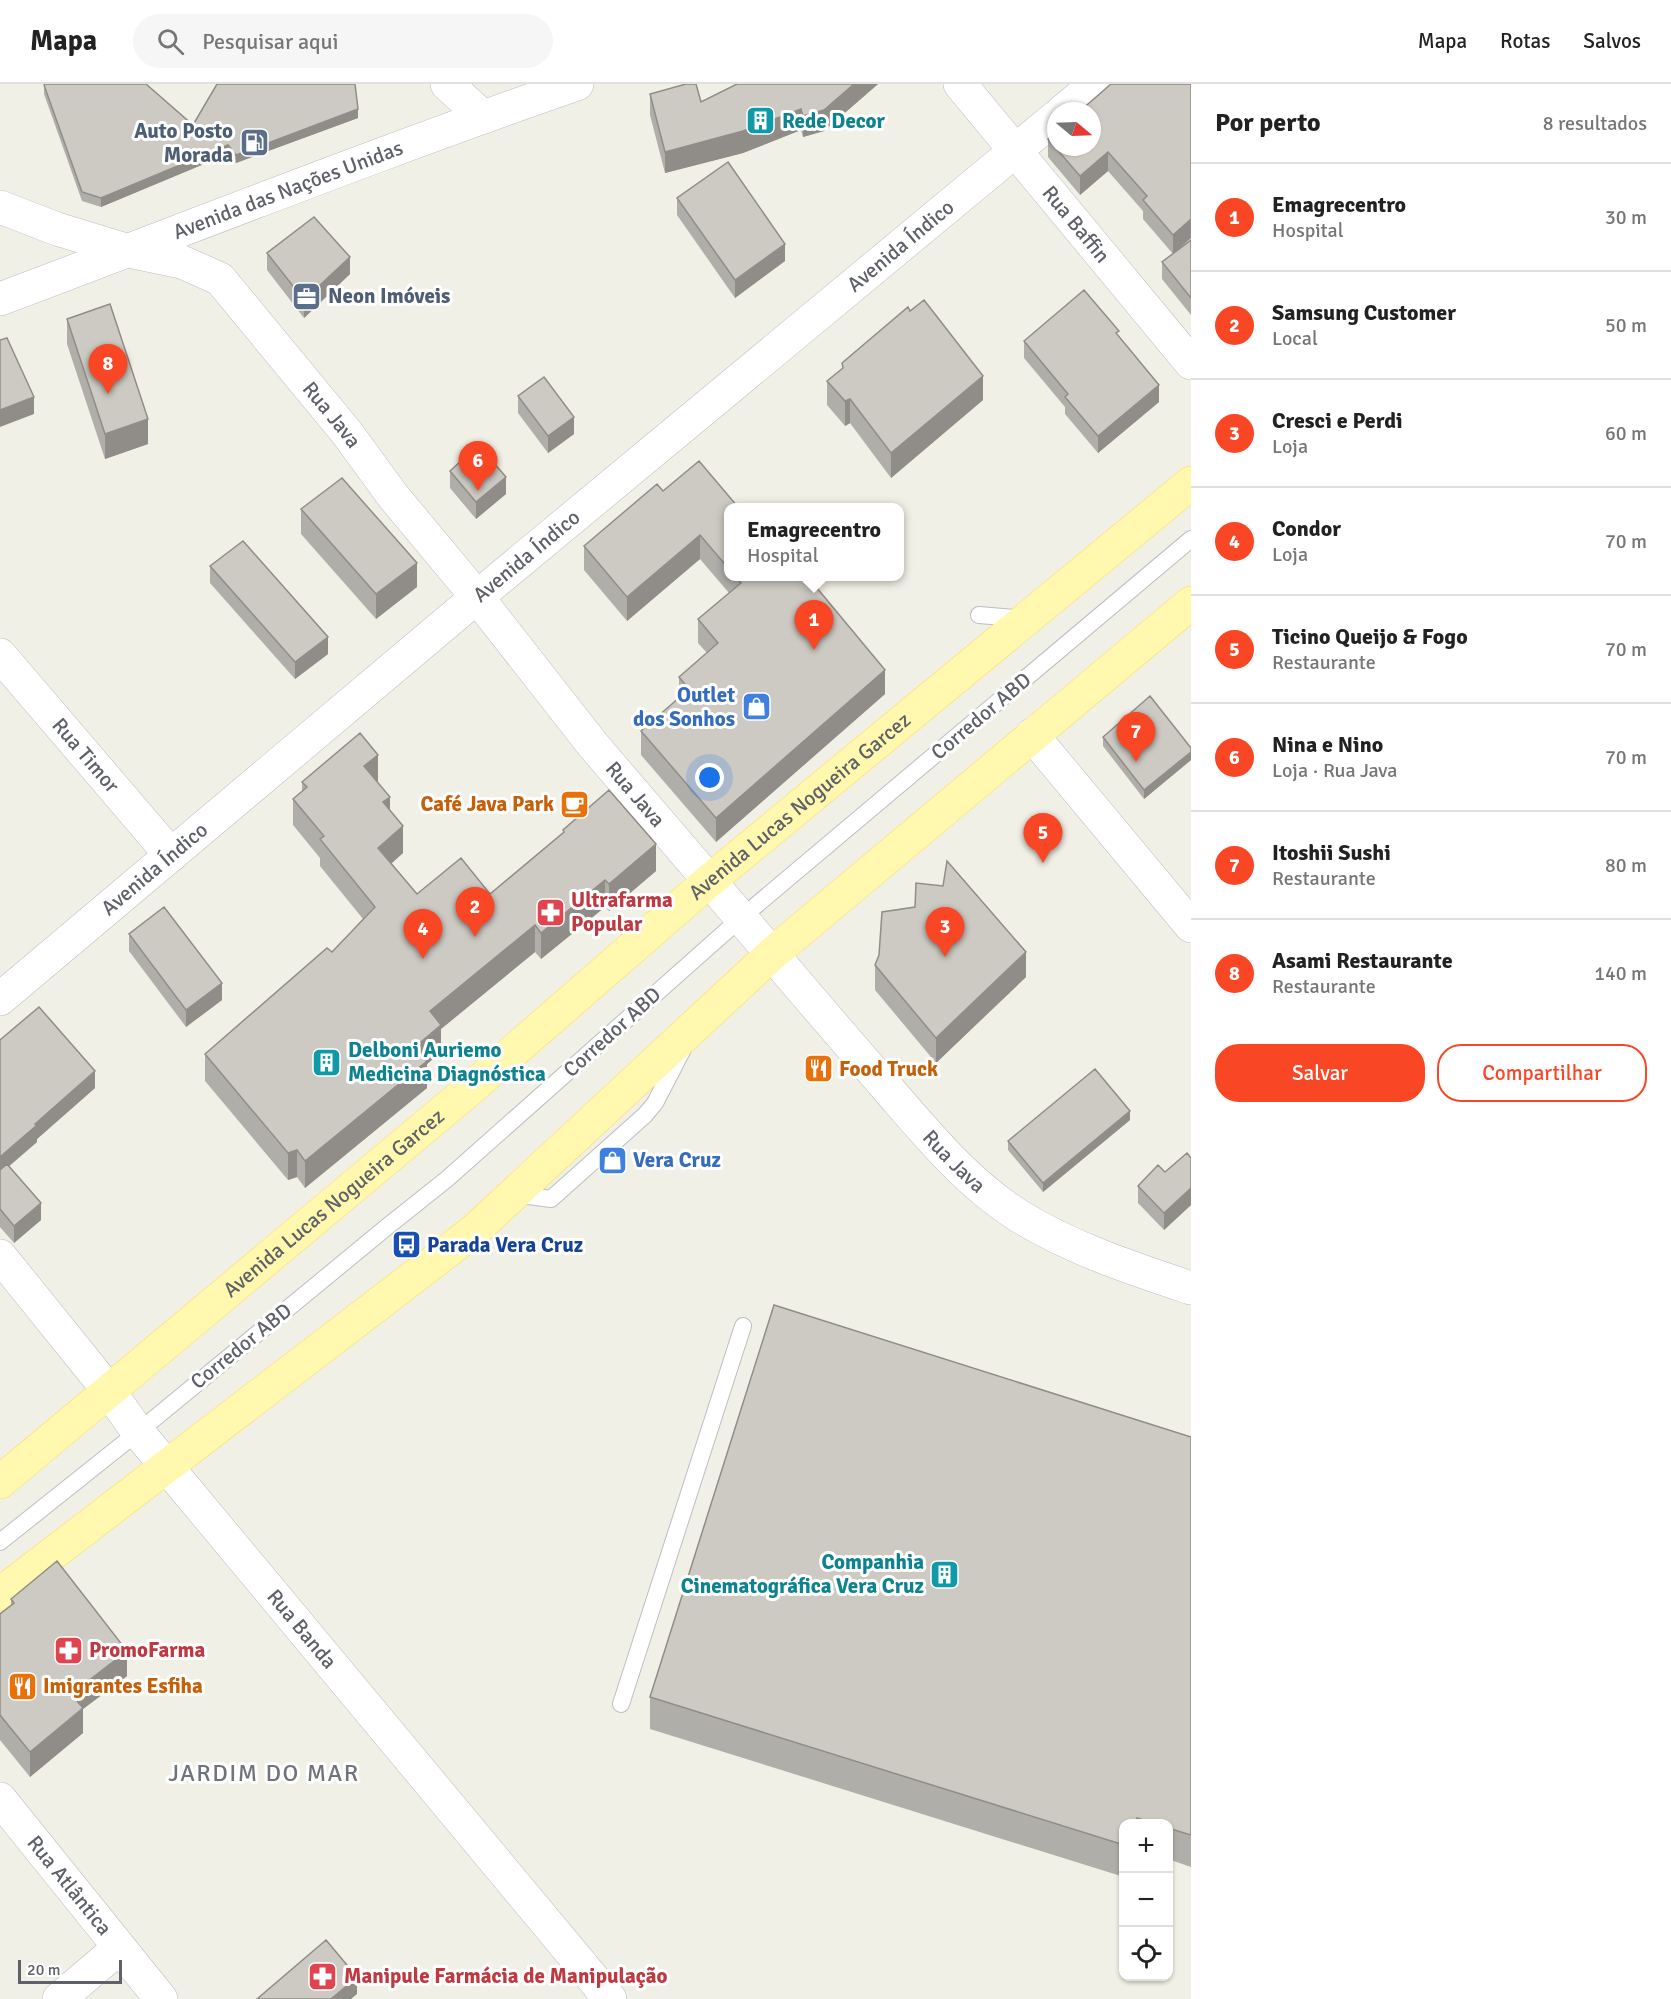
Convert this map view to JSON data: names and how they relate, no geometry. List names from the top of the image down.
{
  "streets": {
    "main road": ["Avenida Lucas Nogueira Garcez"],
    "street": [
      "Avenida das Nações Unidas",
      "Rua Baffin",
      "Avenida Índico",
      "Rua Java",
      "Rua Timor",
      "Rua Banda",
      "Rua Atlântica"
    ],
    "lane": ["Corredor ABD"]
  },
  "crossings": [
    ["Avenida das Nações Unidas", "Rua Java"],
    ["Rua Baffin", "Avenida Índico"],
    ["Avenida Índico", "Rua Java"],
    ["Avenida Índico", "Rua Timor"],
    ["Rua Java", "Corredor ABD"],
    ["Rua Java", "Avenida Lucas Nogueira Garcez"],
    ["Corredor ABD", "Rua Banda"],
    ["Avenida Lucas Nogueira Garcez", "Rua Banda"]
  ],
  "districts": ["JARDIM DO MAR"],
  "places": {
    "building": ["Rede Decor", "Delboni Auriemo Medicina Diagnóstica", "Companhia Cinematográfica Vera Cruz"],
    "fuel station": ["Auto Posto Morada"],
    "office": ["Neon Imóveis"],
    "shop": ["Outlet dos Sonhos", "Vera Cruz"],
    "cafe": ["Café Java Park"],
    "pharmacy": ["Ultrafarma Popular", "PromoFarma", "Manipule Farmácia de Manipulação"],
    "restaurant": ["Food Truck", "Imigrantes Esfiha"],
    "bus stop": ["Parada Vera Cruz"]
  },
  "scale_bar": "20 m",
  "north": "right",
  "page": {
    "header": "Mapa",
    "search": "Pesquisar aqui",
    "nav": ["Mapa", "Rotas", "Salvos"],
    "heading": ["Por perto", "8 resultados"],
    "list": [
      {
        "mark": "1",
        "name": "Emagrecentro",
        "note": "Hospital",
        "value": "30 m"
      },
      {
        "mark": "2",
        "name": "Samsung Customer",
        "note": "Local",
        "value": "50 m"
      },
      {
        "mark": "3",
        "name": "Cresci e Perdi",
        "note": "Loja",
        "value": "60 m"
      },
      {
        "mark": "4",
        "name": "Condor",
        "note": "Loja",
        "value": "70 m"
      },
      {
        "mark": "5",
        "name": "Ticino Queijo & Fogo",
        "note": "Restaurante",
        "value": "70 m"
      },
      {
        "mark": "6",
        "name": "Nina e Nino",
        "note": "Loja · Rua Java",
        "value": "70 m"
      },
      {
        "mark": "7",
        "name": "Itoshii Sushi",
        "note": "Restaurante",
        "value": "80 m"
      },
      {
        "mark": "8",
        "name": "Asami Restaurante",
        "note": "Restaurante",
        "value": "140 m"
      }
    ],
    "pins": [
      "8",
      "6",
      "1",
      "7",
      "5",
      "2",
      "3",
      "4"
    ],
    "popup": ["Emagrecentro", "Hospital"],
    "buttons": ["Salvar", "Compartilhar"],
    "map_buttons": ["+", "−"],
    "scale": "20 m"
  }
}
